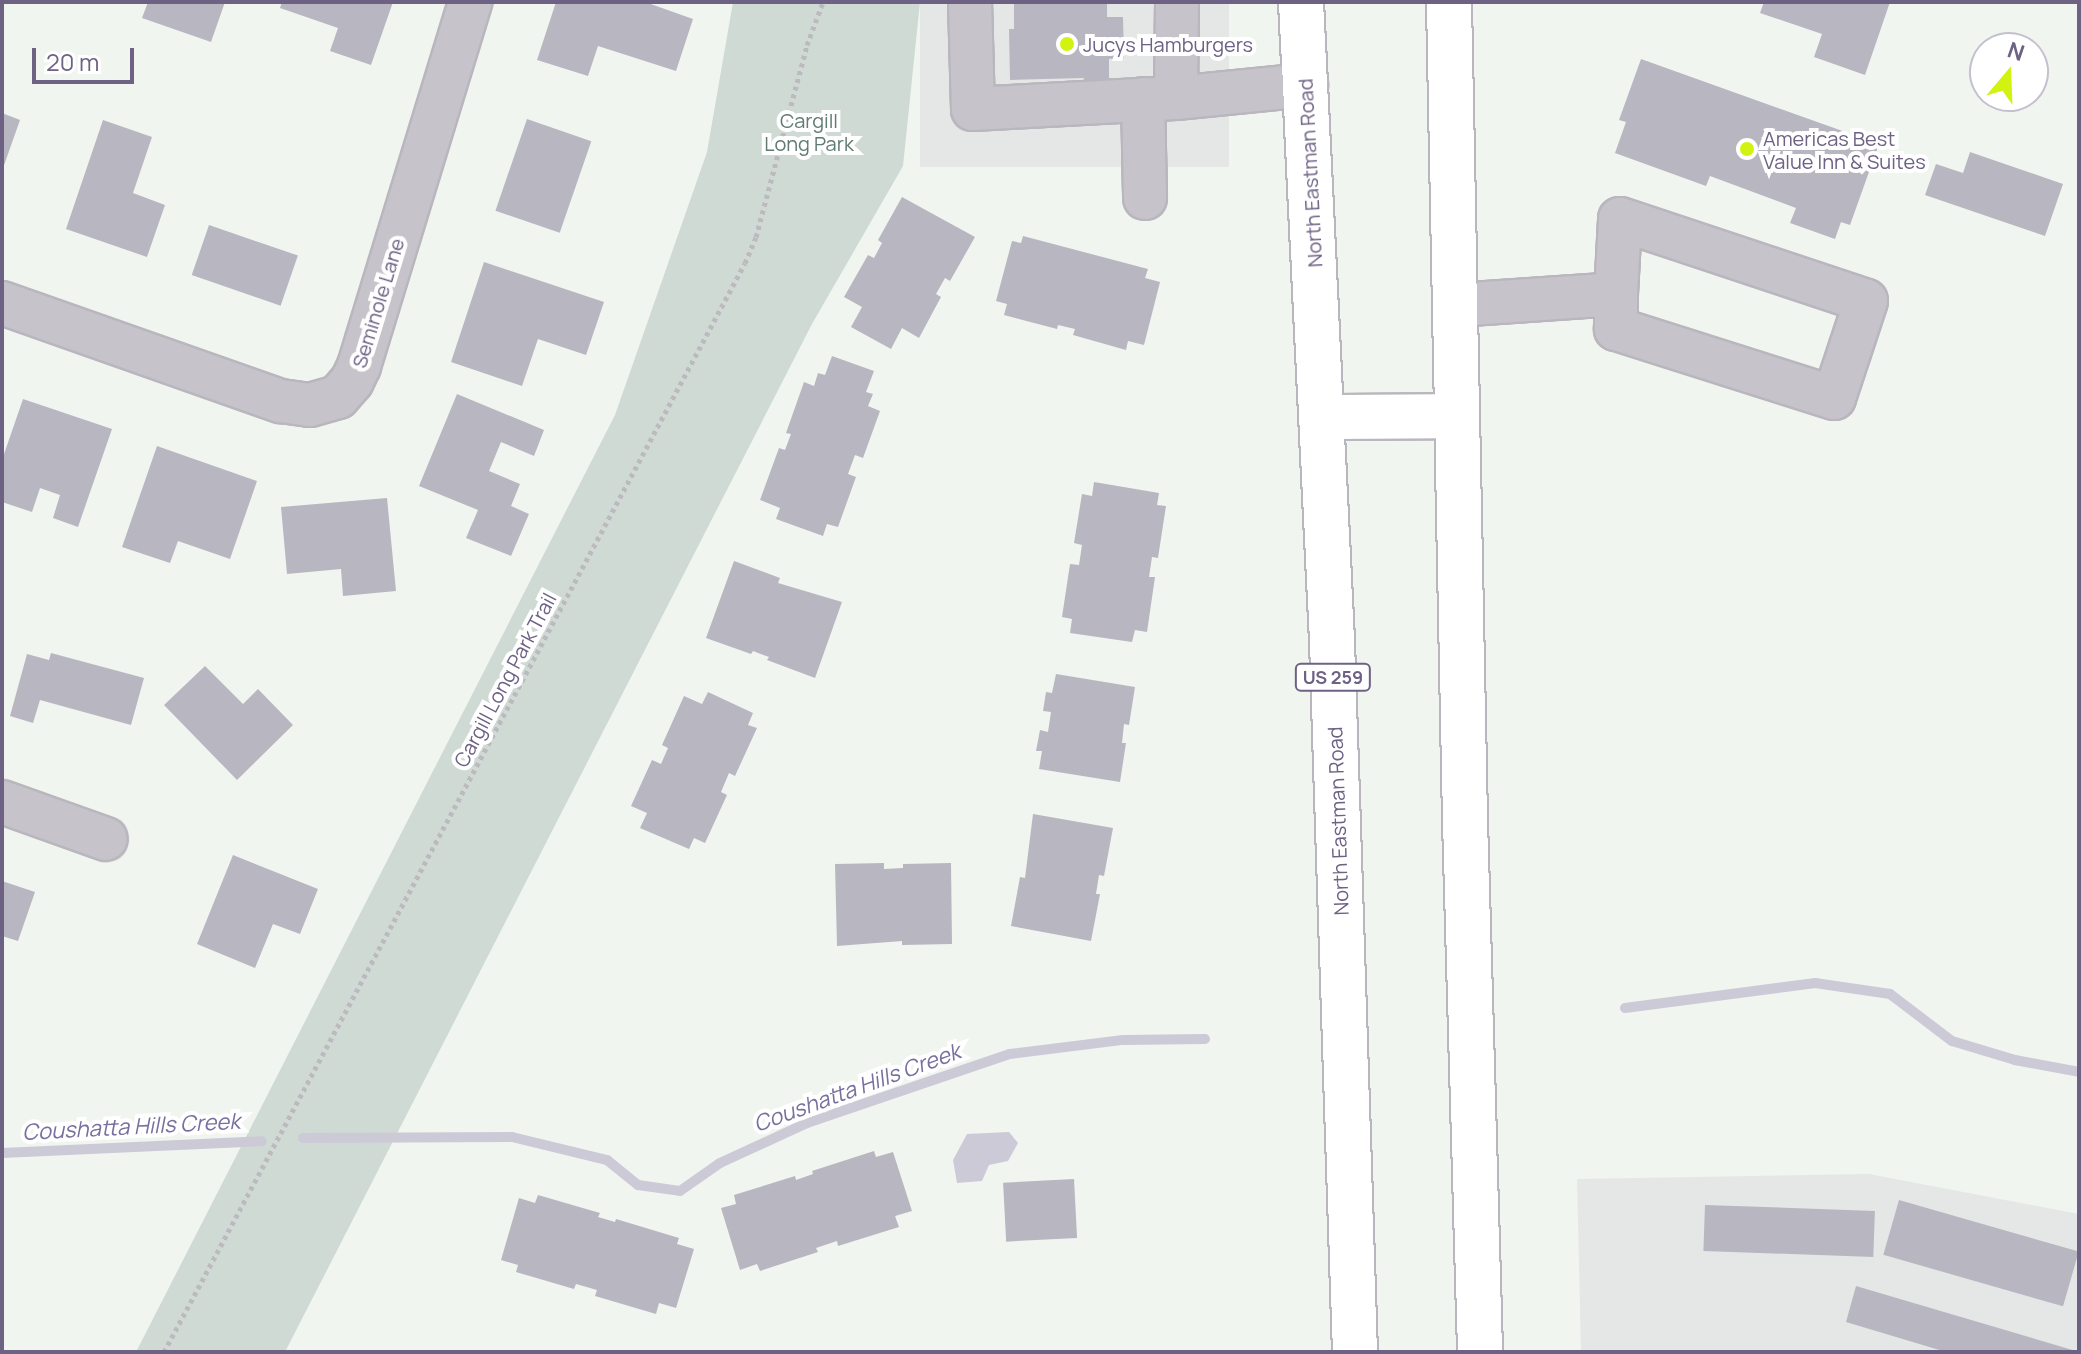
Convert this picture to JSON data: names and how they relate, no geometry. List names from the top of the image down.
{
  "streets": {
    "main road": ["North Eastman Road", "US 259"],
    "street": ["Seminole Lane"],
    "path": ["Cargill Long Park Trail"]
  },
  "water": ["Coushatta Hills Creek"],
  "parks": ["Cargill Long Park"],
  "places": ["Jucys Hamburgers", "Americas Best Value Inn & Suites"],
  "scale_bar": "20 m",
  "north": "top"
}
